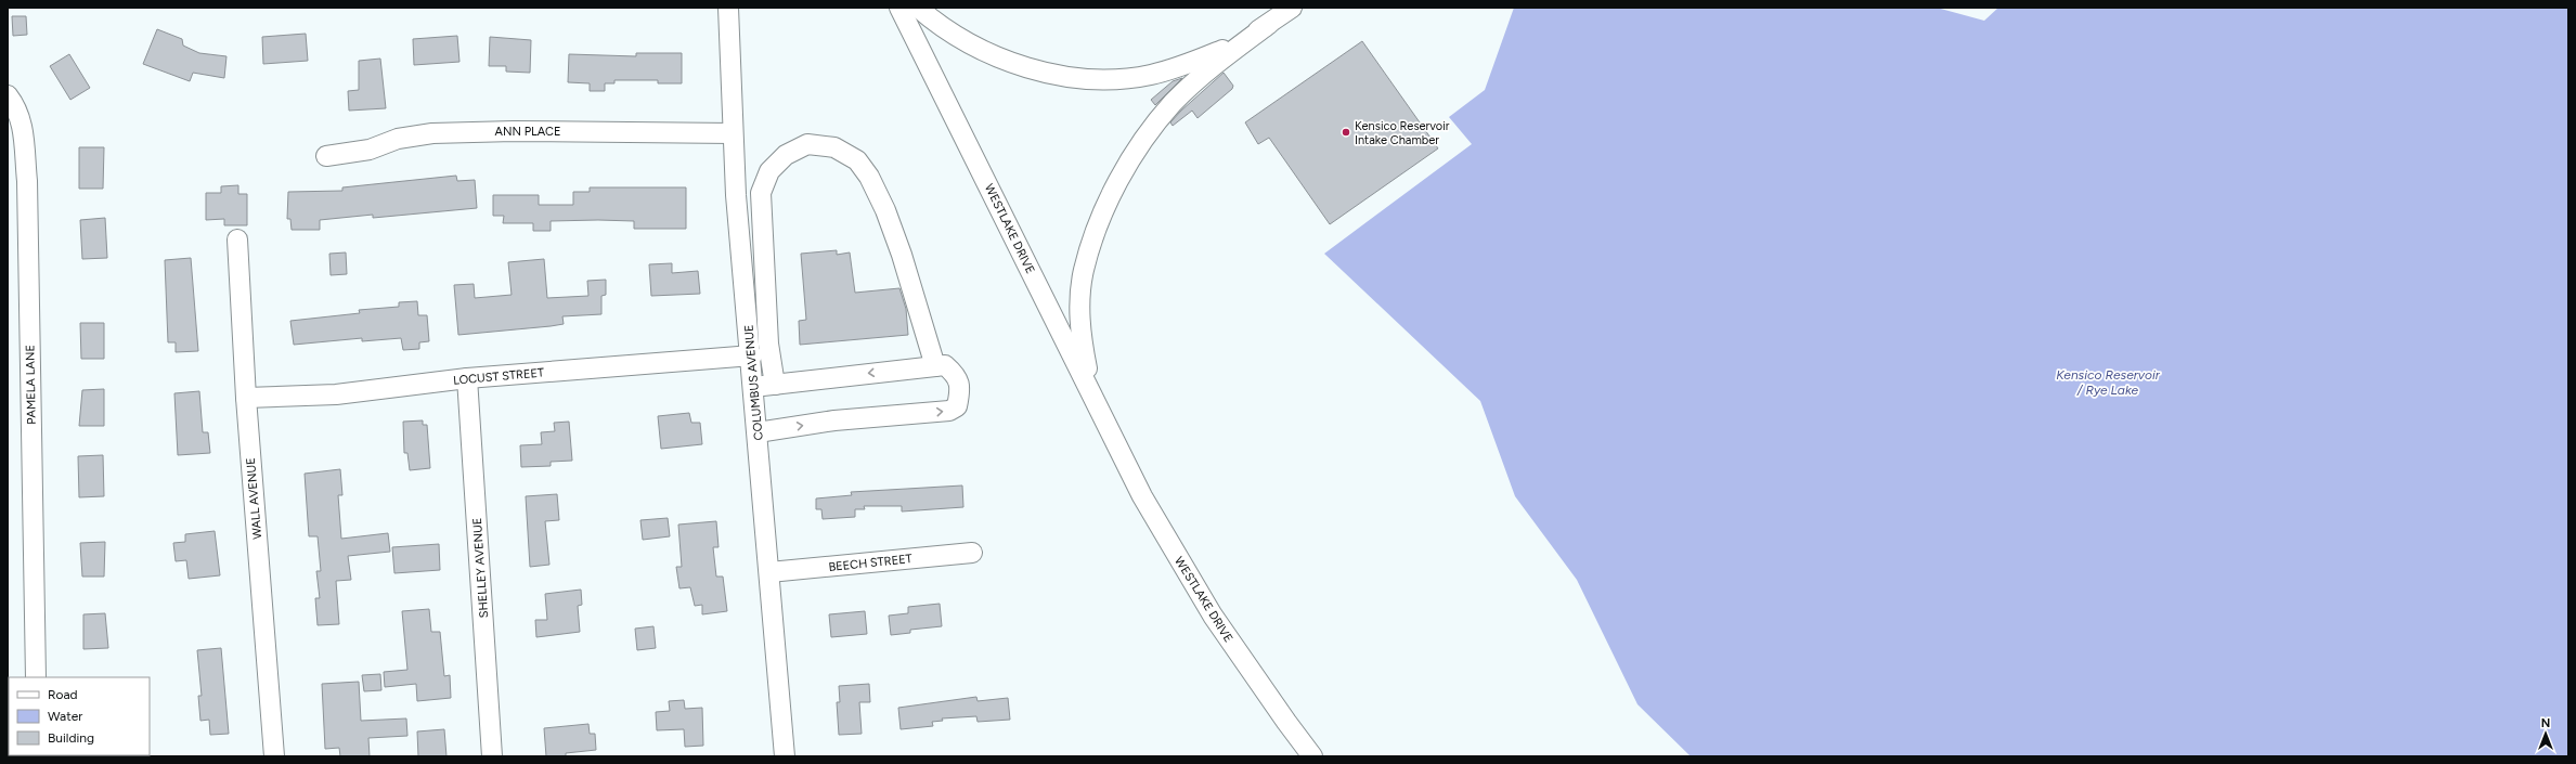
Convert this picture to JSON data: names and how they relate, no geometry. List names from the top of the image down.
{
  "streets": {
    "street": [
      "ANN PLACE",
      "WESTLAKE DRIVE",
      "LOCUST STREET",
      "COLUMBUS AVENUE",
      "PAMELA LANE",
      "WALL AVENUE",
      "BEECH STREET",
      "SHELLEY AVENUE"
    ]
  },
  "crossings": [
    ["ANN PLACE", "COLUMBUS AVENUE"],
    ["LOCUST STREET", "COLUMBUS AVENUE"],
    ["LOCUST STREET", "WALL AVENUE"],
    ["LOCUST STREET", "SHELLEY AVENUE"],
    ["COLUMBUS AVENUE", "BEECH STREET"]
  ],
  "water": ["Kensico Reservoir / Rye Lake"],
  "places": ["Kensico Reservoir Intake Chamber"],
  "legend": ["Road", "Water", "Building"],
  "north": "top"
}
